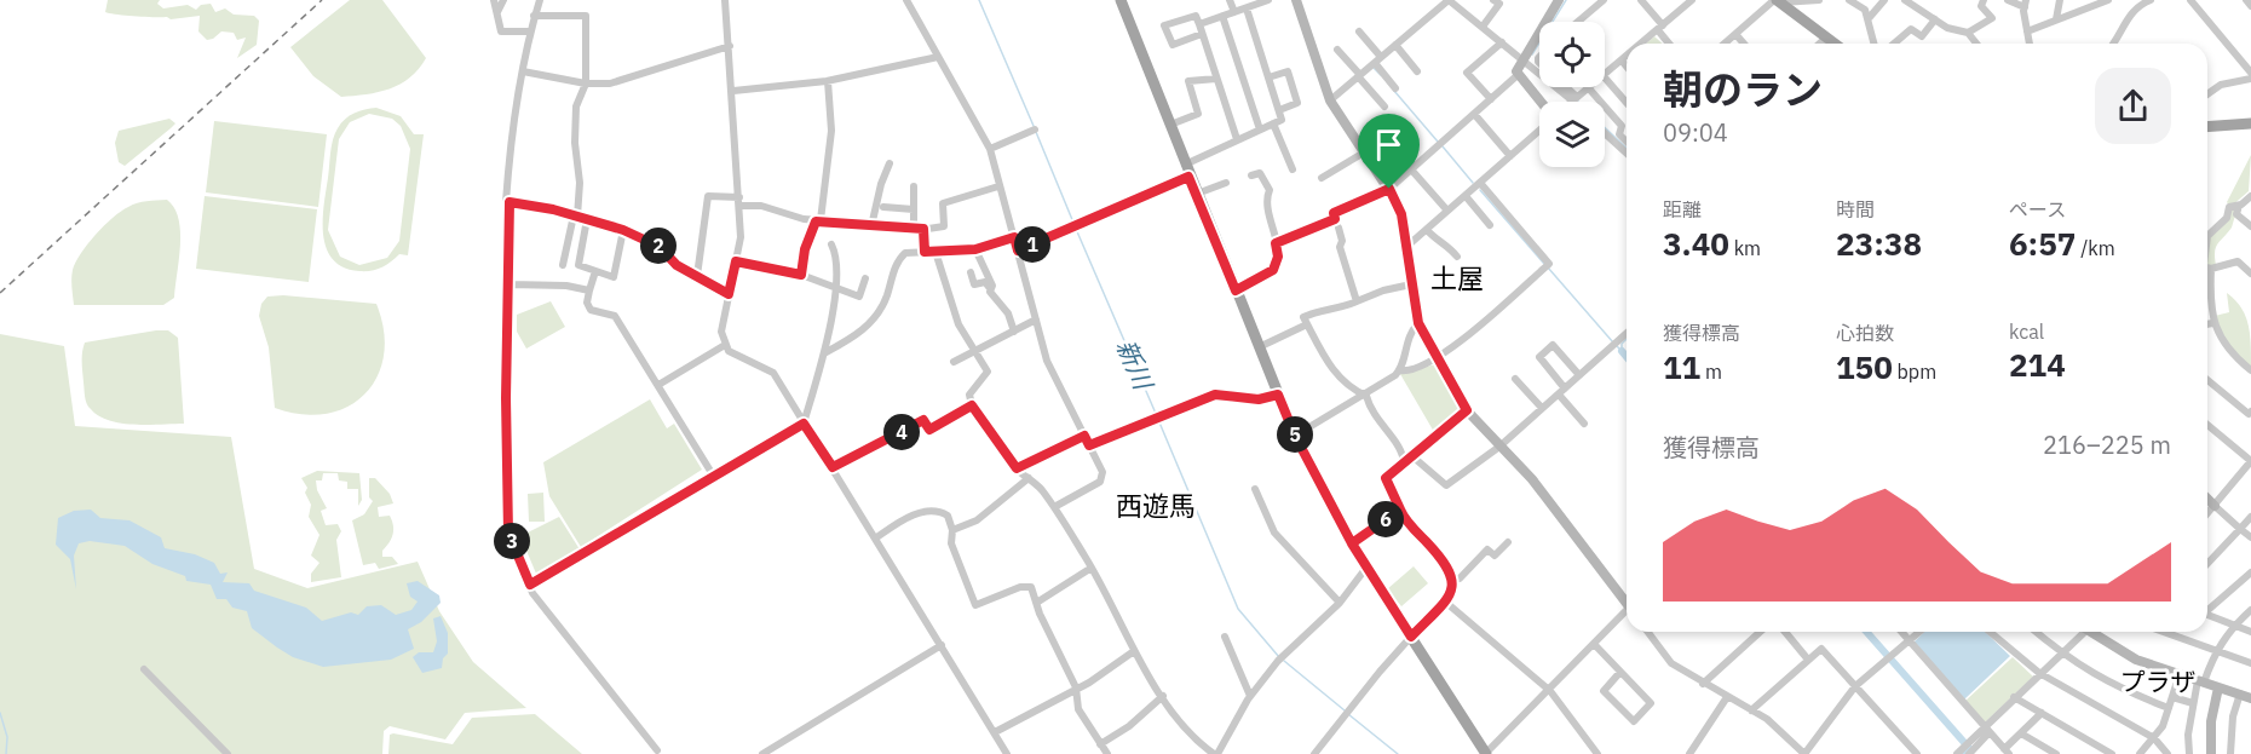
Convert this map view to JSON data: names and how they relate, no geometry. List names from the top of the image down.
{
  "districts": ["土屋", "西遊馬", "プラザ"],
  "water": ["新川"],
  "page": {
    "heading": ["朝のラン", "09:04"],
    "stats": [
      ["距離", "3.40 km"],
      ["時間", "23:38"],
      ["ペース", "6:57 /km"],
      ["獲得標高", "11 m"],
      ["心拍数", "150 bpm"],
      ["kcal", "214"]
    ],
    "pins": [
      "1",
      "2",
      "4",
      "5",
      "6",
      "3"
    ],
    "chart": ["獲得標高", "216–225 m"]
  }
}
